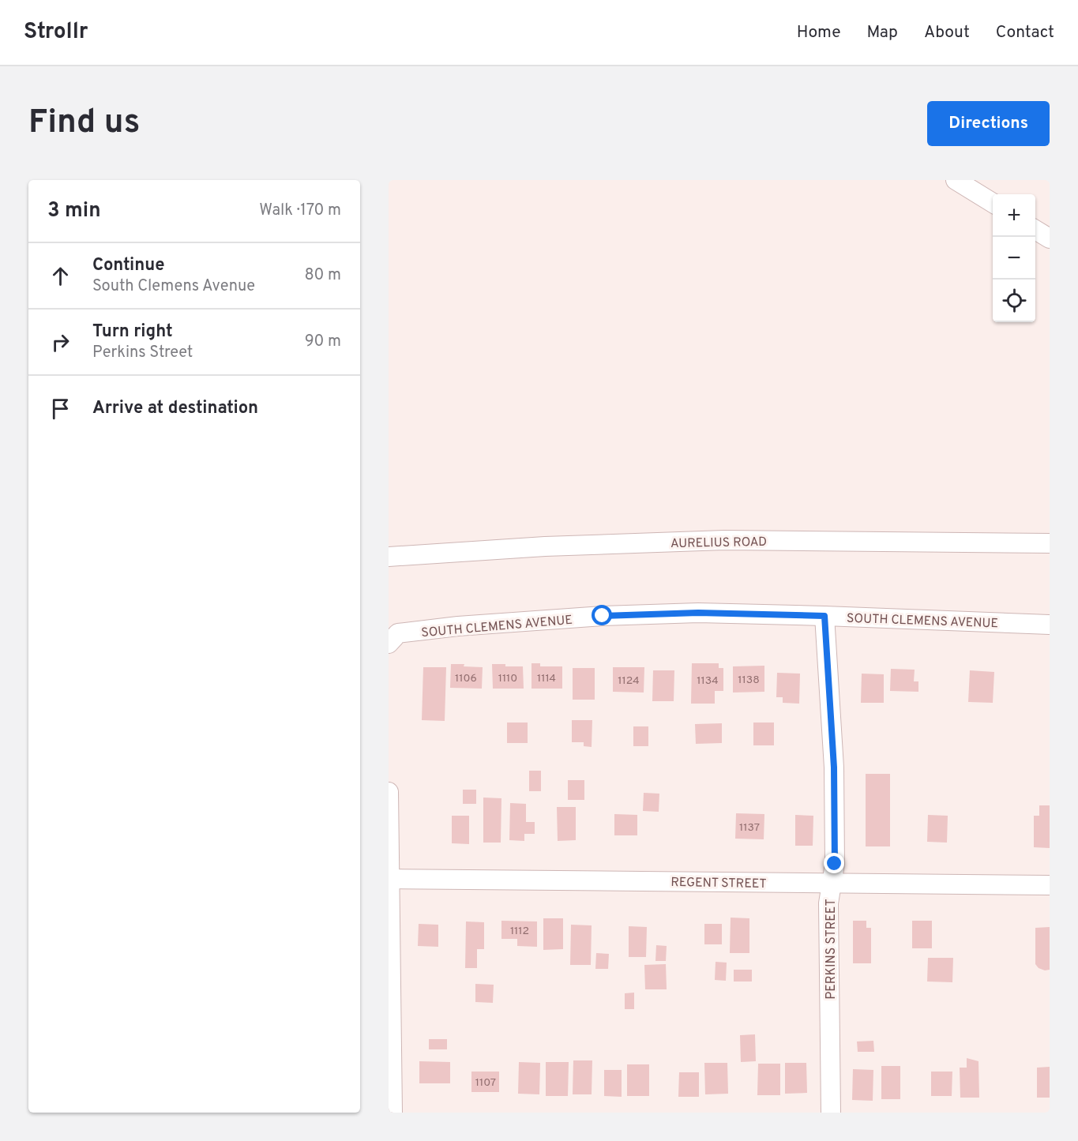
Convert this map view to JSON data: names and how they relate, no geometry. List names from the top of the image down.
{
  "streets": {
    "street": [
      "AURELIUS ROAD",
      "SOUTH CLEMENS AVENUE",
      "REGENT STREET",
      "PERKINS STREET"
    ]
  },
  "crossings": [
    ["SOUTH CLEMENS AVENUE", "PERKINS STREET"],
    ["REGENT STREET", "PERKINS STREET"]
  ],
  "house_numbers": [
    "1106",
    "1110",
    "1114",
    "1138",
    "1124",
    "1134",
    "1137",
    "1112",
    "1107"
  ],
  "page": {
    "header": "Strollr",
    "nav": [
      "Home",
      "Map",
      "About",
      "Contact"
    ],
    "buttons": "Directions",
    "title": "Find us",
    "heading": ["3 min", "Walk · 170 m"],
    "map_buttons": ["+", "−"],
    "list": [
      ["Continue", "South Clemens Avenue", "80 m"],
      ["Turn right", "Perkins Street", "90 m"],
      "Arrive at destination"
    ]
  }
}
